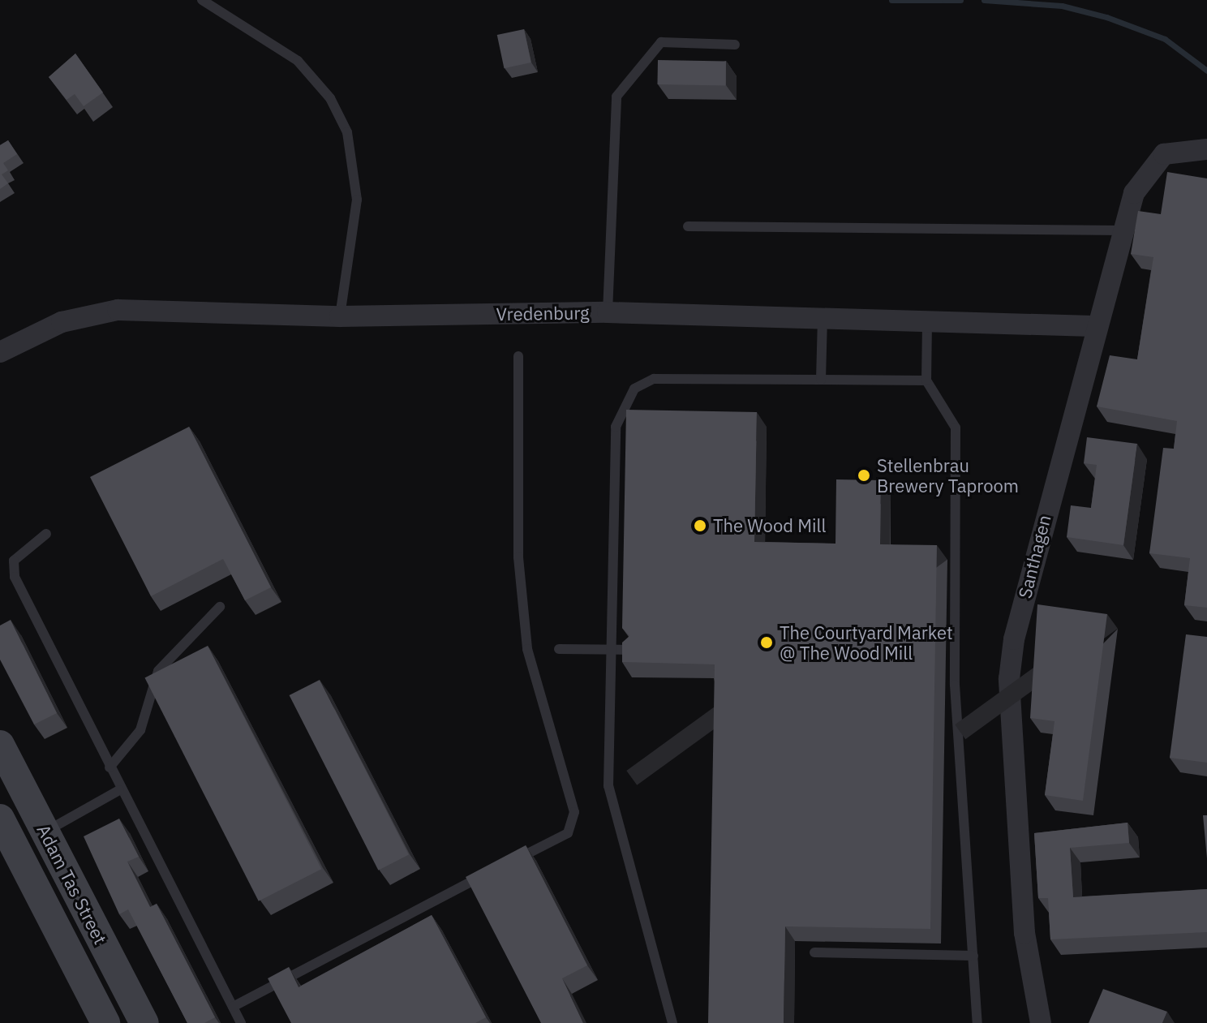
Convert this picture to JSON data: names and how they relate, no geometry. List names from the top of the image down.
{
  "streets": {
    "main road": ["Adam Tas Street"],
    "street": ["Vredenburg", "Santhagen"]
  },
  "crossings": [
    ["Vredenburg", "Santhagen"]
  ],
  "places": ["Stellenbrau Brewery Taproom", "The Wood Mill", "The Courtyard Market @ The Wood Mill"]
}
